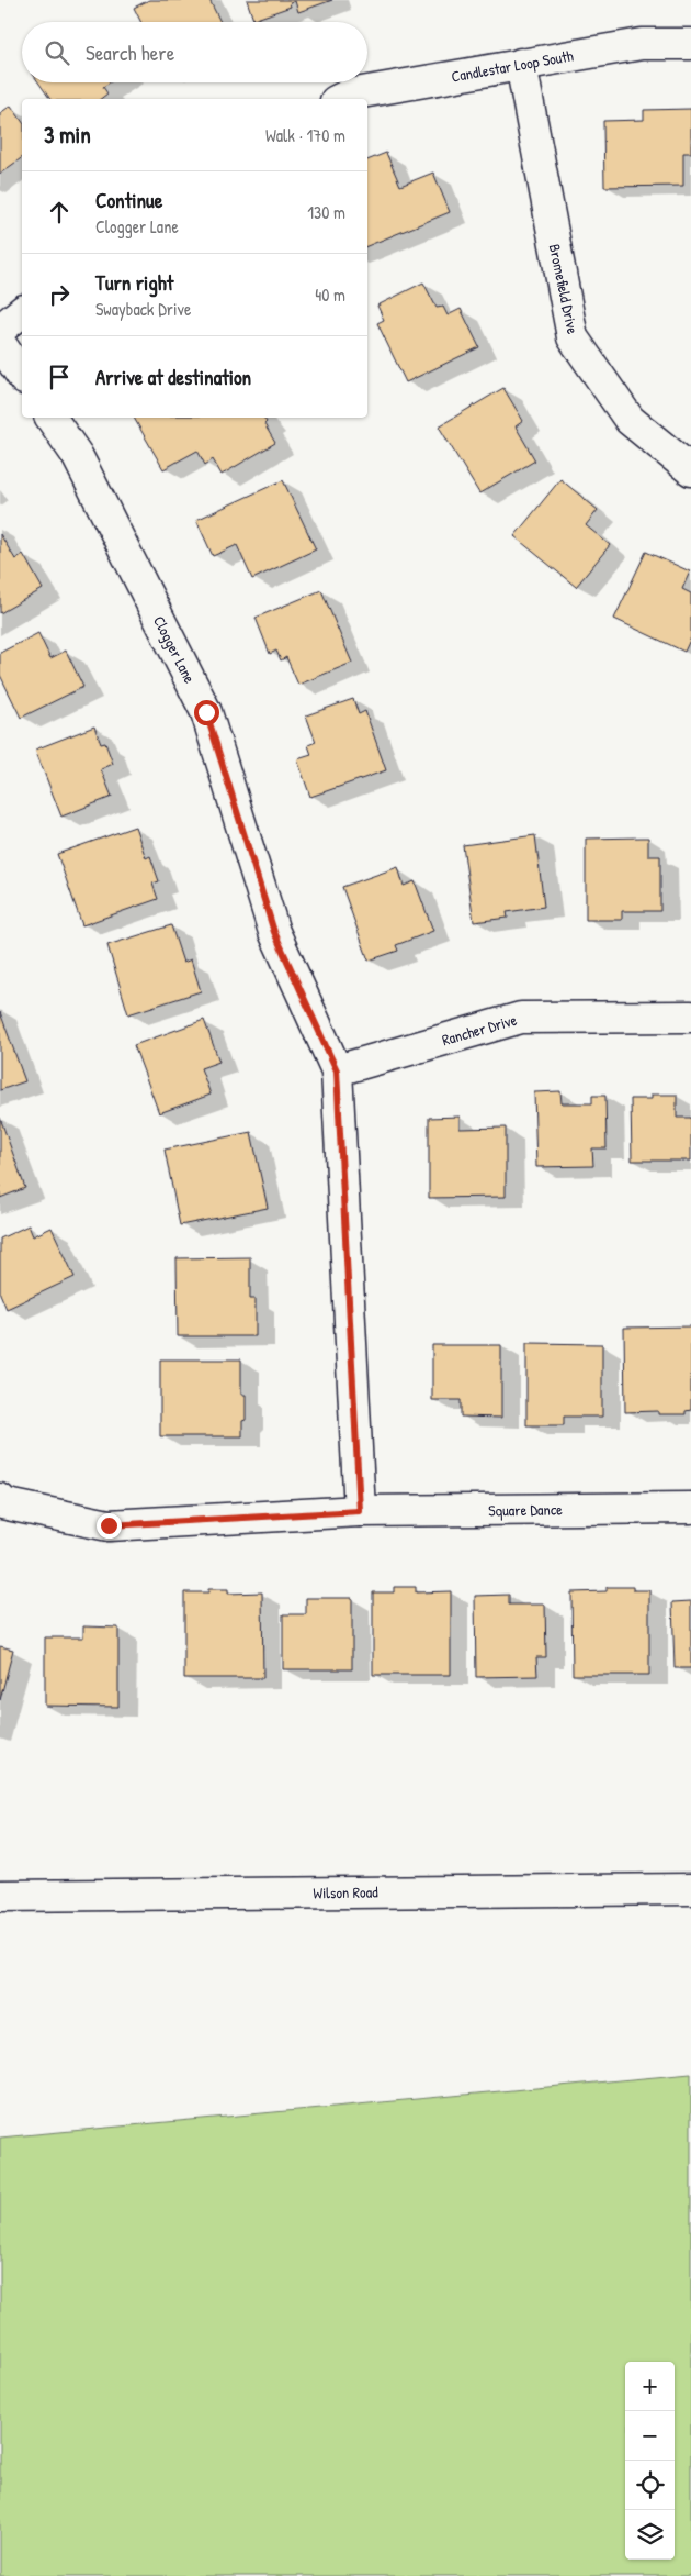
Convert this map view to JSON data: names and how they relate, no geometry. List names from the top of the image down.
{
  "streets": {
    "street": [
      "Candlestar Loop South",
      "Bromefield Drive",
      "Clogger Lane",
      "Rancher Drive",
      "Square Dance",
      "Wilson Road"
    ]
  },
  "crossings": [
    ["Candlestar Loop South", "Bromefield Drive"],
    ["Clogger Lane", "Rancher Drive"],
    ["Clogger Lane", "Square Dance"]
  ],
  "page": {
    "search": "Search here",
    "heading": ["3 min", "Walk · 170 m"],
    "list": [
      ["Continue", "Clogger Lane", "130 m"],
      ["Turn right", "Swayback Drive", "40 m"],
      "Arrive at destination"
    ],
    "map_buttons": ["+", "−"]
  }
}
